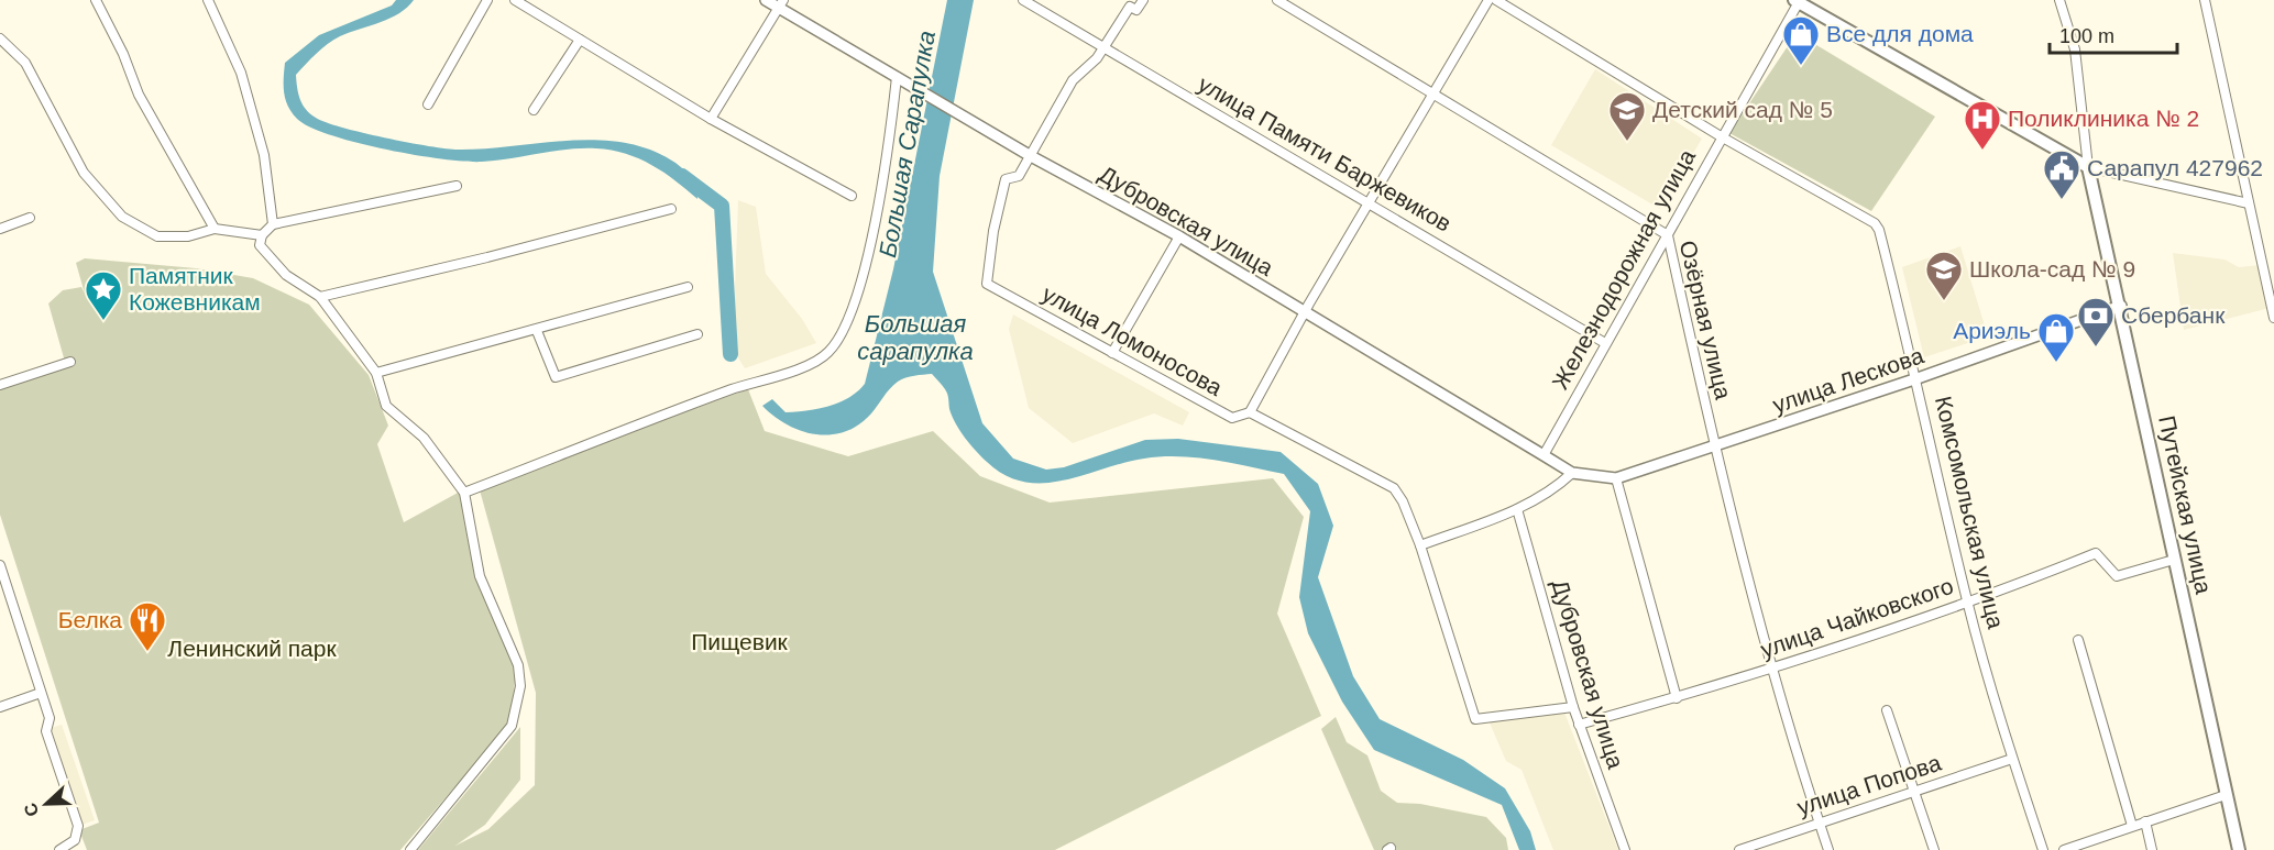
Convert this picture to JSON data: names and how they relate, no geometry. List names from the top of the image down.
{
  "streets": {
    "main road": ["Путейская улица"],
    "street": [
      "улица Памяти Баржевиков",
      "Дубровская улица",
      "Железнодорожная улица",
      "Озёрная улица",
      "улица Ломоносова",
      "улица Лескова",
      "Комсомольская улица",
      "улица Чайковского",
      "улица Попова"
    ]
  },
  "crossings": [
    ["улица Памяти Баржевиков", "Железнодорожная улица"],
    ["Дубровская улица", "Железнодорожная улица"],
    ["Дубровская улица", "улица Ломоносова"],
    ["Дубровская улица", "улица Лескова"],
    ["Дубровская улица", "улица Чайковского"],
    ["Железнодорожная улица", "Озёрная улица"],
    ["Железнодорожная улица", "Комсомольская улица"],
    ["Озёрная улица", "улица Лескова"],
    ["Озёрная улица", "улица Чайковского"],
    ["Озёрная улица", "улица Попова"],
    ["улица Лескова", "Путейская улица"],
    ["улица Лескова", "Комсомольская улица"],
    ["Путейская улица", "улица Чайковского"],
    ["Комсомольская улица", "улица Чайковского"],
    ["Комсомольская улица", "улица Попова"]
  ],
  "water": ["Большая Сарапулка", "Большая сарапулка"],
  "parks": ["Пищевик", "Ленинский парк"],
  "places": {
    "shop": ["Все для дома", "Ариэль"],
    "school or university": ["Детский сад № 5", "Школа-сад № 9"],
    "hospital": ["Поликлиника № 2"],
    "public building": ["Сарапул 427962"],
    "place": ["Памятник Кожевникам"],
    "bank": ["Сбербанк"],
    "restaurant": ["Белка"]
  },
  "scale_bar": "100 m",
  "north": "left"
}
